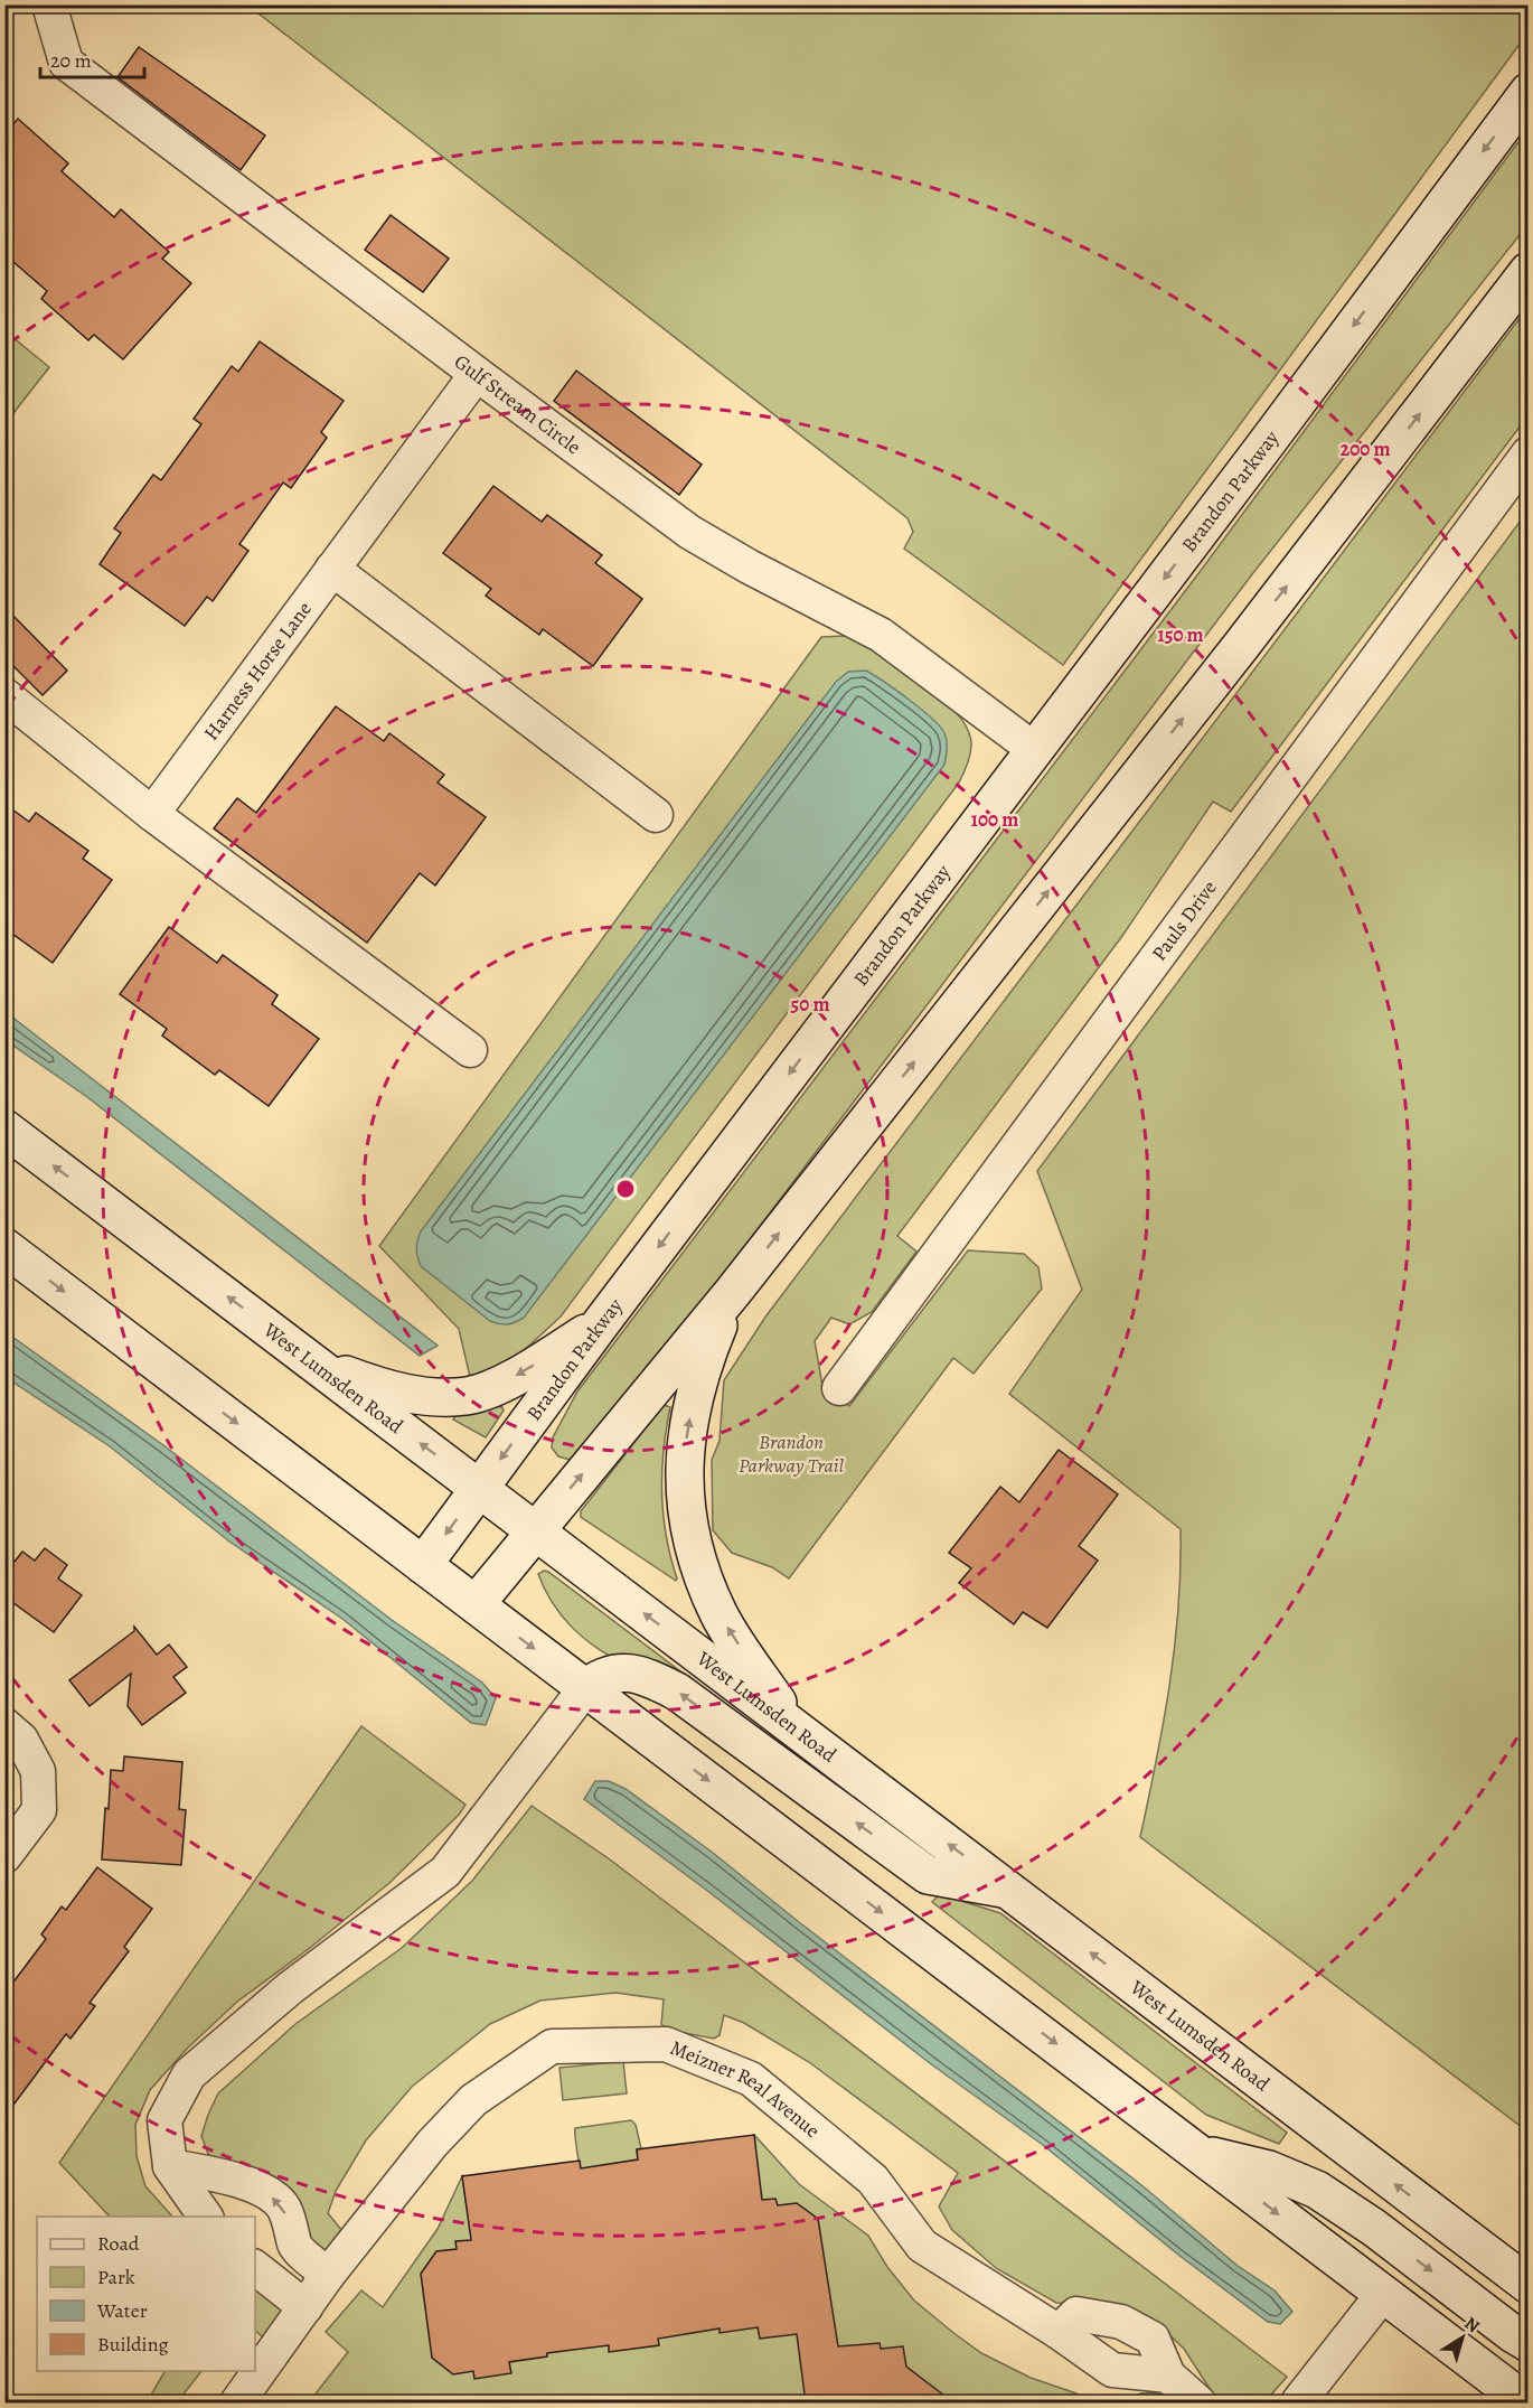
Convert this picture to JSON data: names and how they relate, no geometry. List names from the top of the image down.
{
  "streets": {
    "main road": ["Brandon Parkway", "West Lumsden Road"],
    "street": [
      "Gulf Stream Circle",
      "Harness Horse Lane",
      "Pauls Drive",
      "Meizner Real Avenue"
    ]
  },
  "crossings": [
    ["Gulf Stream Circle", "Brandon Parkway"],
    ["Gulf Stream Circle", "Harness Horse Lane"],
    ["Brandon Parkway", "West Lumsden Road"]
  ],
  "parks": ["Brandon Parkway Trail"],
  "legend": [
    "Road",
    "Park",
    "Water",
    "Building"
  ],
  "scale_bar": "20 m",
  "north": "top right",
  "rings": [
    "200 m",
    "150 m",
    "100 m",
    "50 m"
  ]
}
